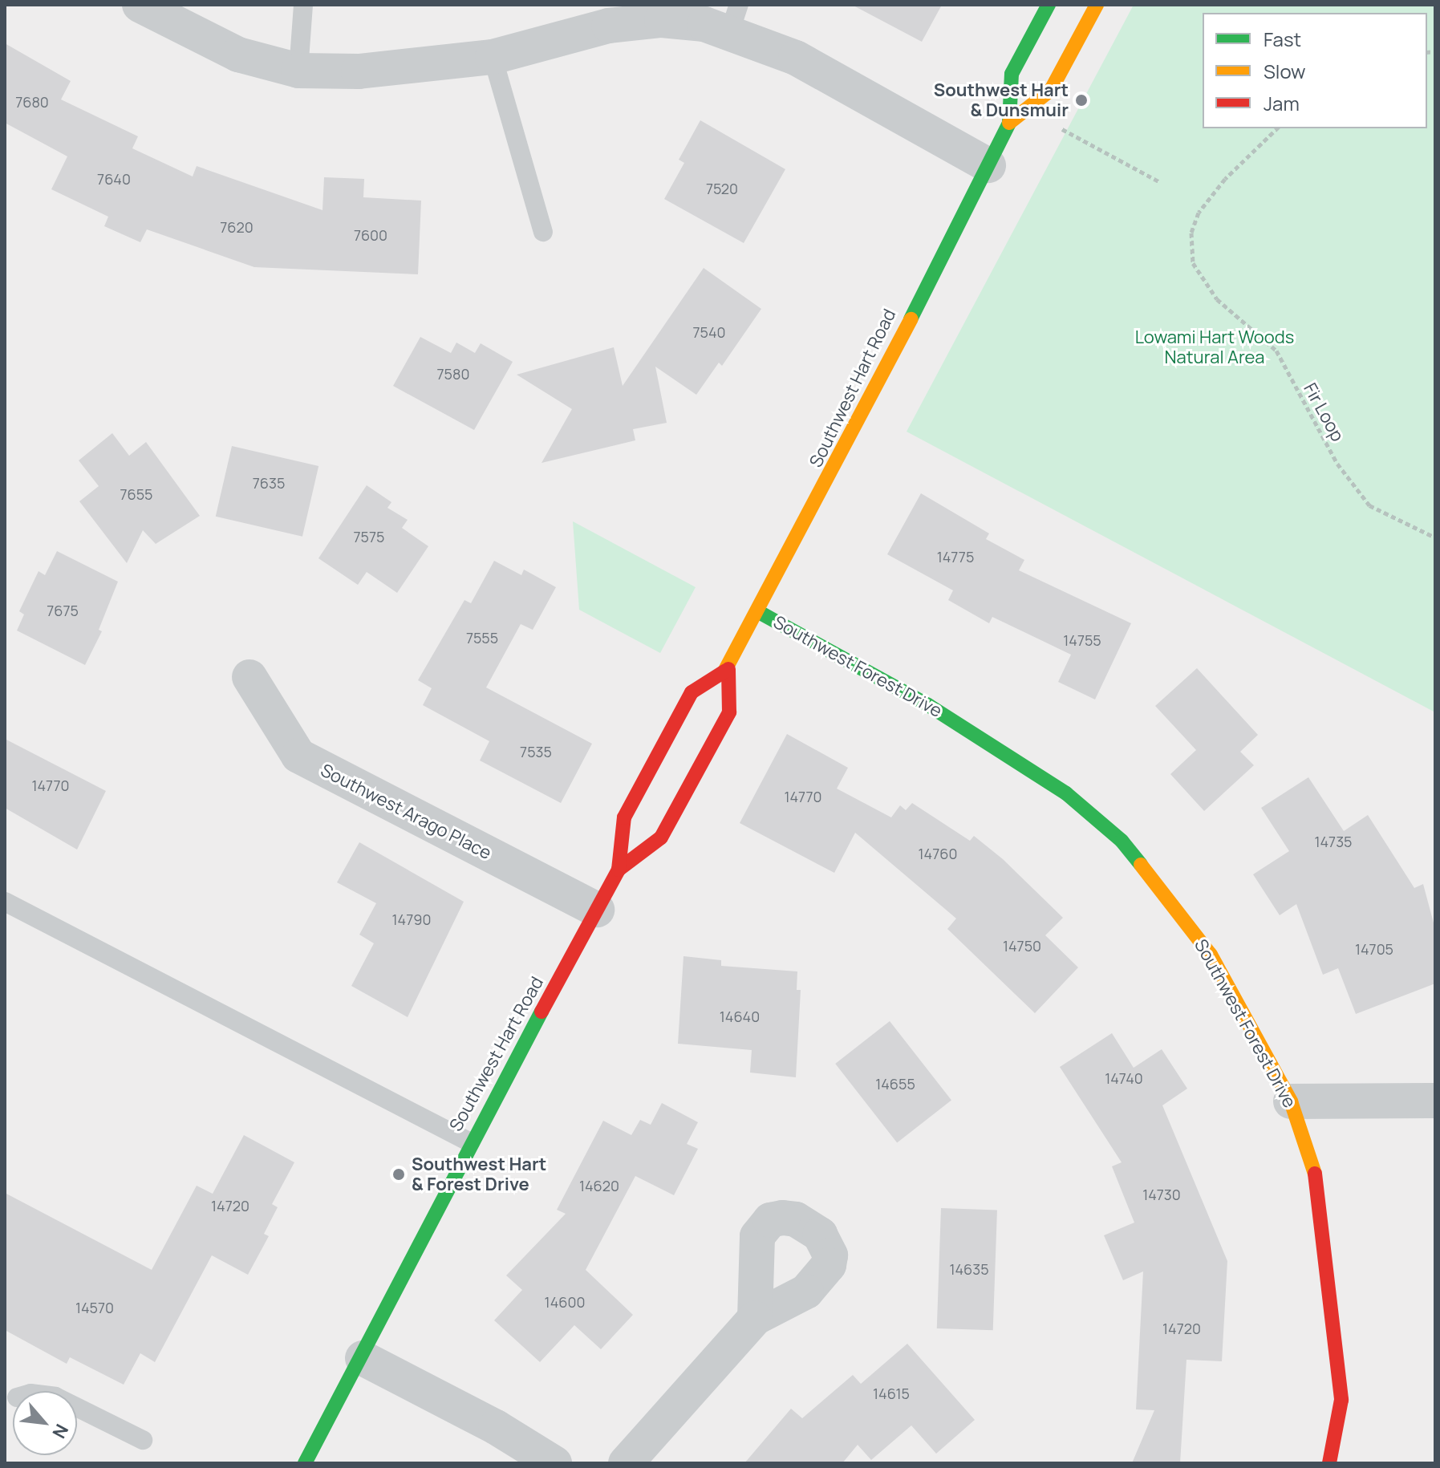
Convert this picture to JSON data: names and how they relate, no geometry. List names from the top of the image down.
{
  "streets": {
    "main road": ["Southwest Hart Road", "Southwest Forest Drive"],
    "street": ["Southwest Arago Place"],
    "path": ["Fir Loop"]
  },
  "crossings": [
    ["Southwest Hart Road", "Southwest Forest Drive"],
    ["Southwest Hart Road", "Southwest Arago Place"]
  ],
  "parks": ["Lowami Hart Woods Natural Area"],
  "places": ["Southwest Hart & Dunsmuir", "Southwest Hart & Forest Drive"],
  "house_numbers": [
    "7680",
    "7640",
    "7520",
    "7620",
    "7600",
    "7540",
    "7580",
    "7635",
    "7655",
    "7575",
    "14775",
    "7675",
    "7555",
    "14755",
    "7535",
    "14770",
    "14770",
    "14735",
    "14760",
    "14790",
    "14750",
    "14705",
    "14640",
    "14740",
    "14655",
    "14620",
    "14730",
    "14720",
    "14635",
    "14600",
    "14570",
    "14720",
    "14615"
  ],
  "legend": ["Fast", "Slow", "Jam"],
  "north": "bottom right"
}
